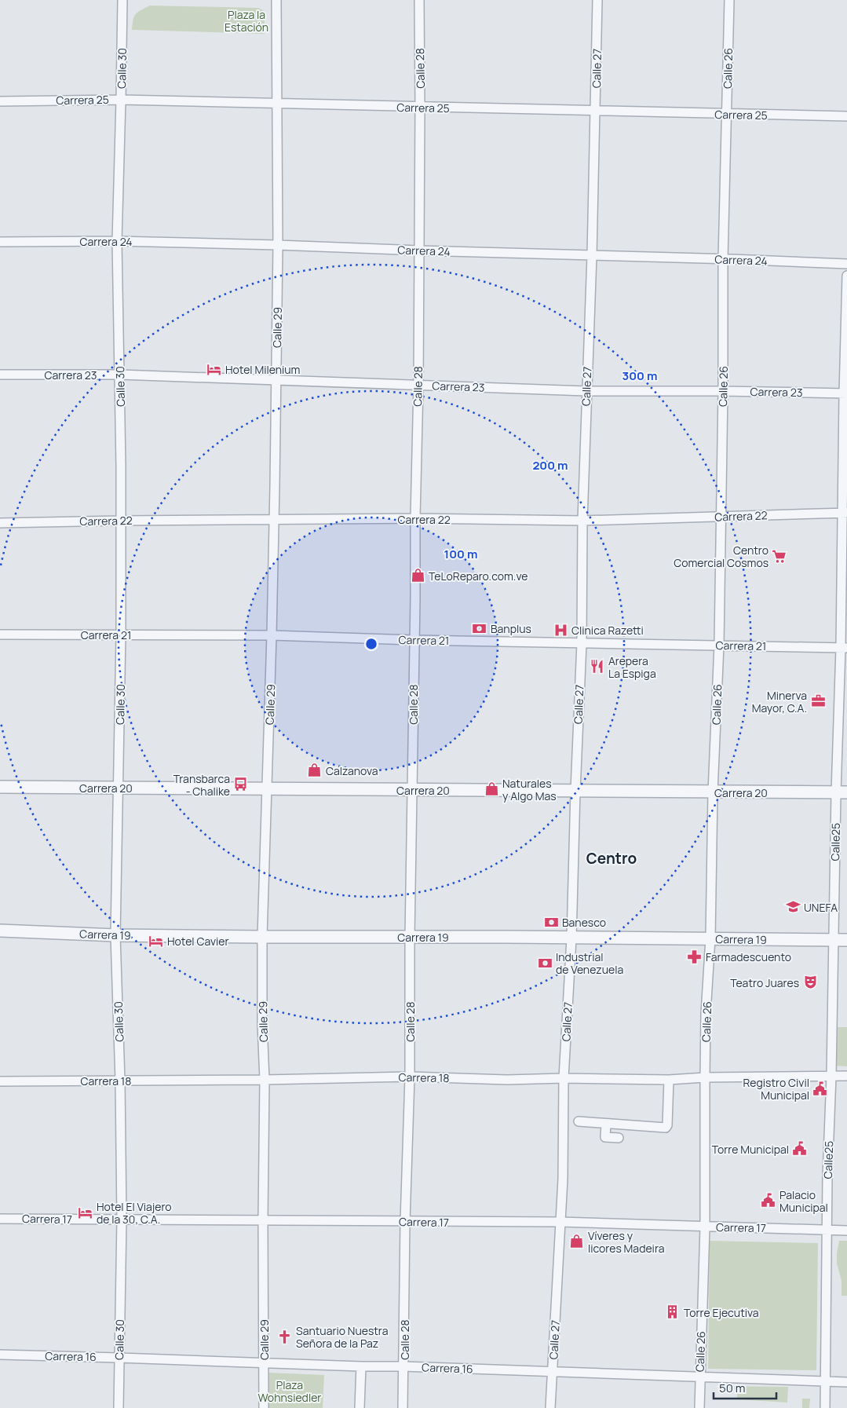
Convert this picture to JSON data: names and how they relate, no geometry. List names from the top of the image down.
{
  "streets": {
    "street": [
      "Calle 30",
      "Calle 28",
      "Calle 27",
      "Calle 26",
      "Carrera 25",
      "Carrera 24",
      "Calle 29",
      "Carrera 23",
      "Carrera 22",
      "Carrera 21",
      "Carrera 20",
      "Calle25",
      "Carrera 19",
      "Carrera 18",
      "Carrera 17",
      "Carrera 16"
    ]
  },
  "crossings": [
    ["Calle 30", "Carrera 25"],
    ["Calle 30", "Carrera 24"],
    ["Calle 30", "Carrera 23"],
    ["Calle 30", "Carrera 22"],
    ["Calle 30", "Carrera 21"],
    ["Calle 30", "Carrera 20"],
    ["Calle 30", "Carrera 19"],
    ["Calle 30", "Carrera 18"],
    ["Calle 30", "Carrera 17"],
    ["Calle 30", "Carrera 16"],
    ["Calle 28", "Carrera 25"],
    ["Calle 28", "Carrera 24"],
    ["Calle 28", "Carrera 23"],
    ["Calle 28", "Carrera 22"],
    ["Calle 28", "Carrera 21"],
    ["Calle 28", "Carrera 20"],
    ["Calle 28", "Carrera 19"],
    ["Calle 28", "Carrera 18"],
    ["Calle 28", "Carrera 17"],
    ["Calle 28", "Carrera 16"],
    ["Calle 27", "Carrera 25"],
    ["Calle 27", "Carrera 24"],
    ["Calle 27", "Carrera 23"],
    ["Calle 27", "Carrera 22"],
    ["Calle 27", "Carrera 21"],
    ["Calle 27", "Carrera 20"],
    ["Calle 27", "Carrera 19"],
    ["Calle 27", "Carrera 18"],
    ["Calle 27", "Carrera 17"],
    ["Calle 27", "Carrera 16"],
    ["Calle 26", "Carrera 25"],
    ["Calle 26", "Carrera 24"],
    ["Calle 26", "Carrera 23"],
    ["Calle 26", "Carrera 22"],
    ["Calle 26", "Carrera 21"],
    ["Calle 26", "Carrera 20"],
    ["Calle 26", "Carrera 19"],
    ["Calle 26", "Carrera 18"],
    ["Calle 26", "Carrera 17"],
    ["Calle 26", "Carrera 16"],
    ["Carrera 25", "Calle 29"],
    ["Carrera 24", "Calle 29"],
    ["Calle 29", "Carrera 23"],
    ["Calle 29", "Carrera 22"],
    ["Calle 29", "Carrera 21"],
    ["Calle 29", "Carrera 20"],
    ["Calle 29", "Carrera 19"],
    ["Calle 29", "Carrera 18"],
    ["Calle 29", "Carrera 17"],
    ["Calle 29", "Carrera 16"],
    ["Carrera 23", "Calle25"],
    ["Carrera 22", "Calle25"],
    ["Carrera 21", "Calle25"],
    ["Carrera 20", "Calle25"],
    ["Calle25", "Carrera 19"],
    ["Calle25", "Carrera 18"],
    ["Calle25", "Carrera 17"],
    ["Calle25", "Carrera 16"]
  ],
  "districts": ["Centro"],
  "parks": ["Plaza la Estación", "Plaza Wohnsiedler"],
  "places": {
    "hotel": ["Hotel Milenium", "Hotel Cavier", "Hotel El Viajero de la 30, C.A."],
    "supermarket": ["Centro Comercial Cosmos"],
    "shop": [
      "TeLoReparo.com.ve",
      "Calzanova",
      "Naturales y Algo Mas",
      "Víveres y licores Madeira"
    ],
    "bank": ["Banplus", "Banesco", "Industrial de Venezuela"],
    "hospital": ["Clinica Razetti"],
    "restaurant": ["Arepera La Espiga"],
    "office": ["Minerva Mayor, C.A."],
    "bus stop": ["Transbarca - Chalike"],
    "school or university": ["UNEFA"],
    "pharmacy": ["Farmadescuento"],
    "theatre": ["Teatro Juares"],
    "public building": ["Registro Civil Municipal", "Torre Municipal", "Palacio Municipal"],
    "building": ["Torre Ejecutiva"],
    "church": ["Santuario Nuestra Señora de la Paz"]
  },
  "scale_bar": "50 m",
  "rings": ["300 m", "200 m", "100 m"]
}
